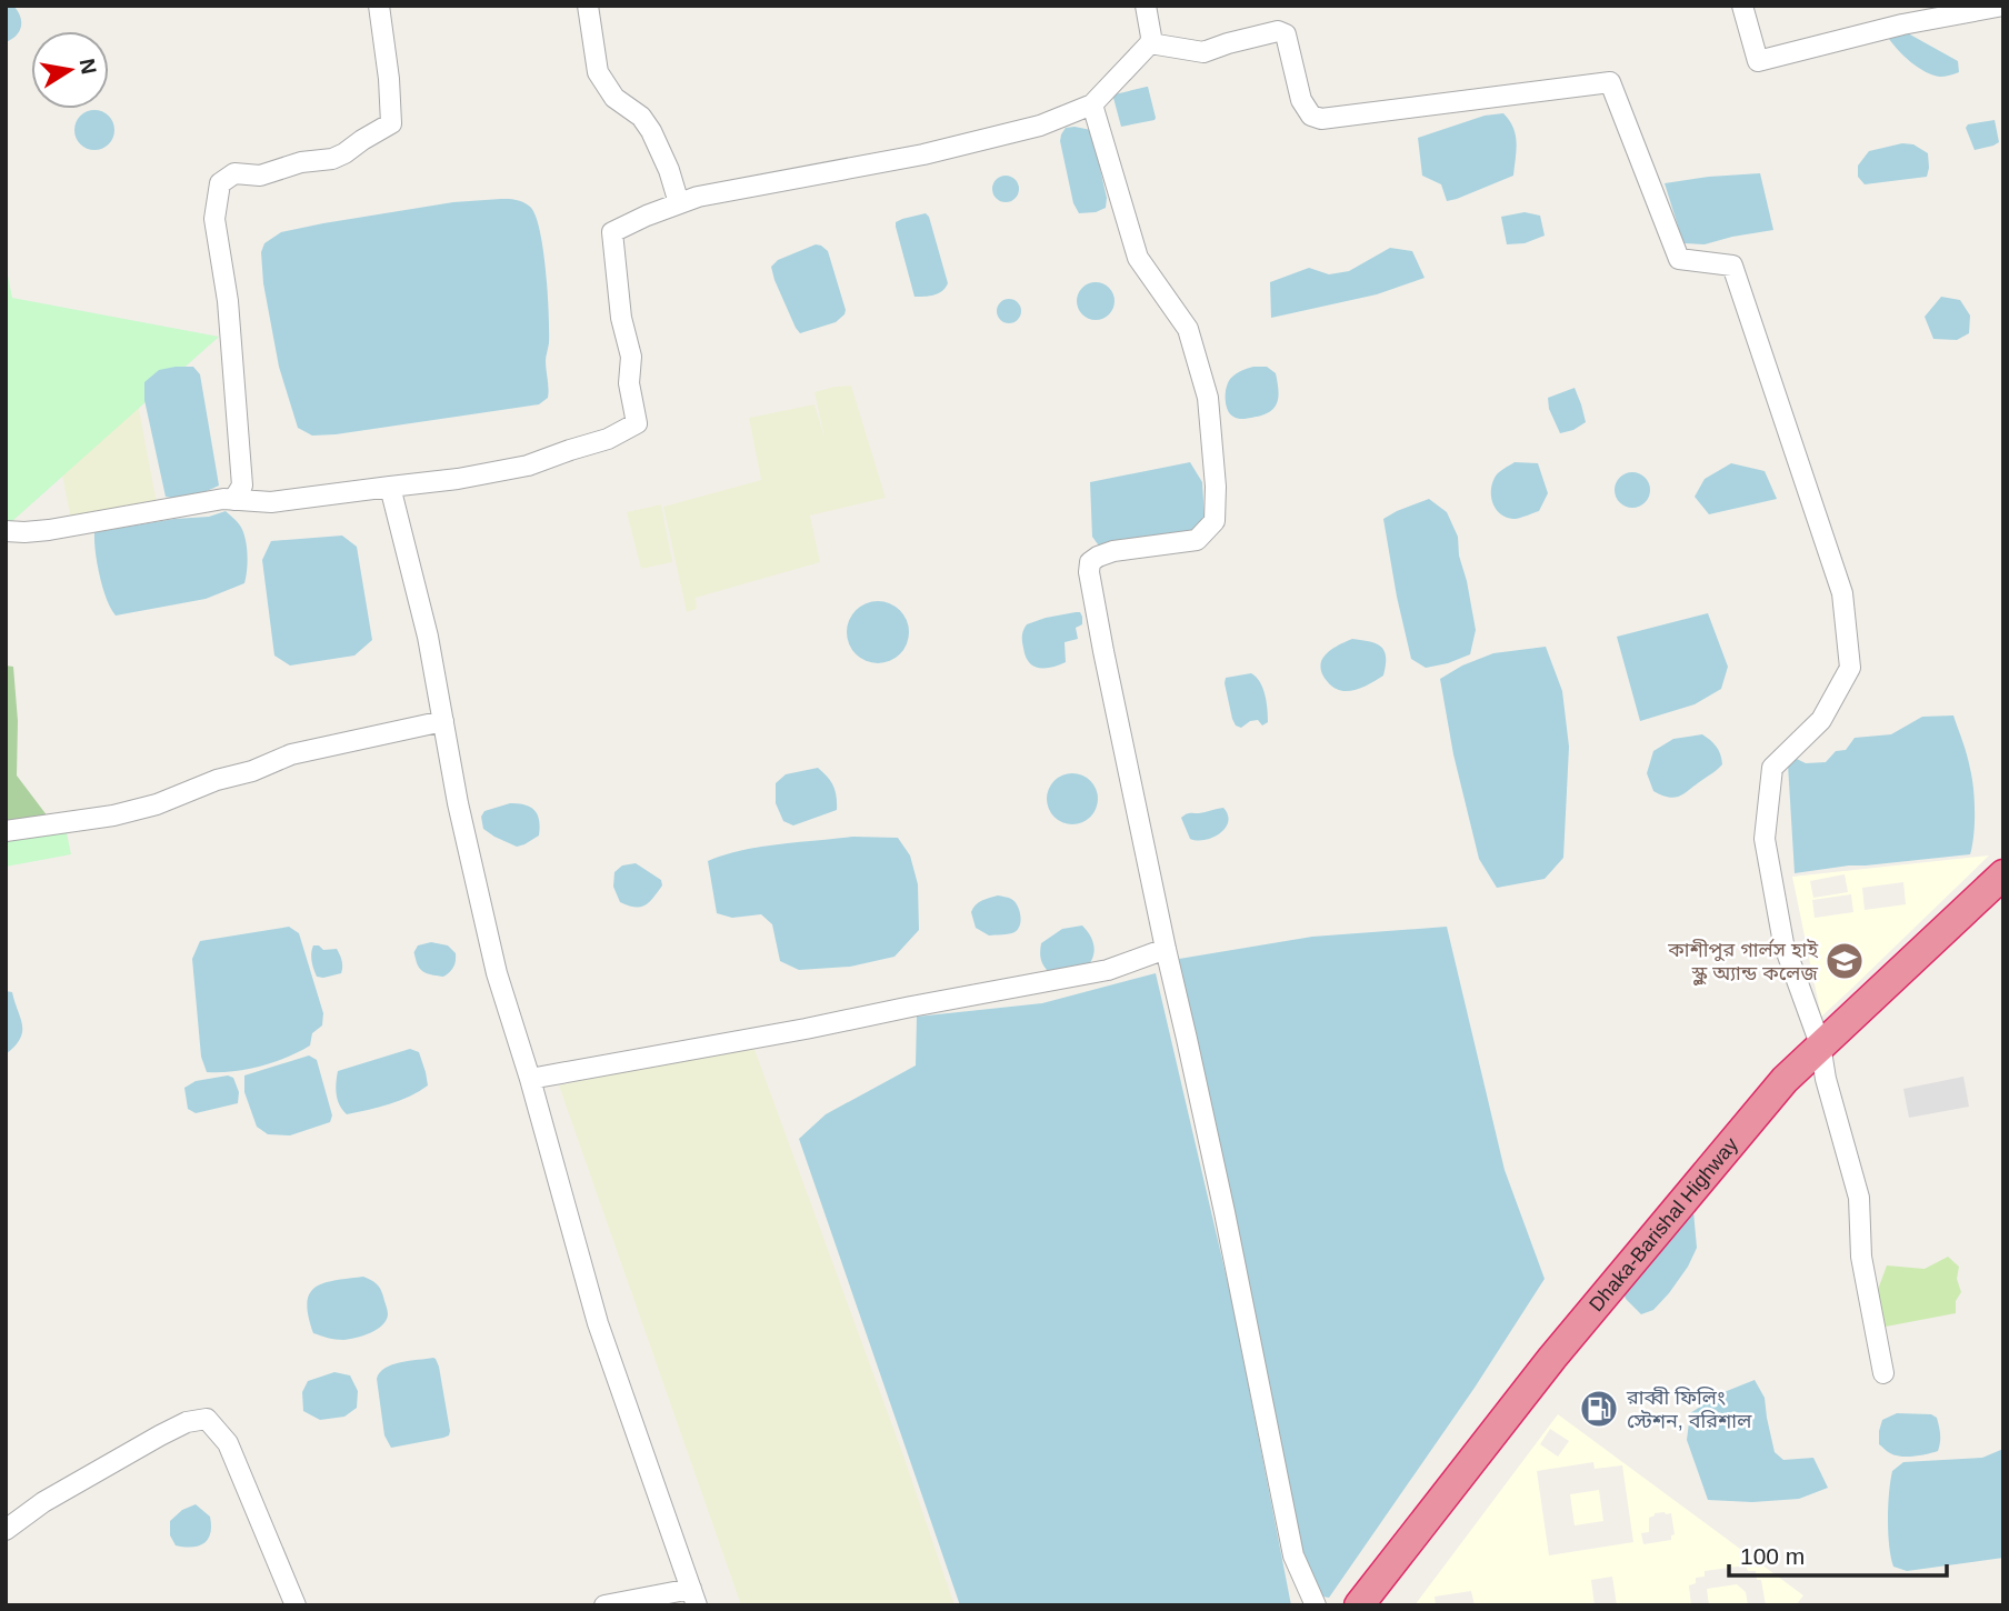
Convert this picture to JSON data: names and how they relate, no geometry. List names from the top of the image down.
{
  "streets": {
    "highway": ["Dhaka-Barishal Highway"]
  },
  "places": {
    "school or university": ["কাশীপুর গার্লস হাই স্কুল অ্যান্ড কলেজ"],
    "fuel station": ["রাব্বী ফিলিং স্টেশন, বরিশাল"]
  },
  "scale_bar": "100 m",
  "north": "right"
}
